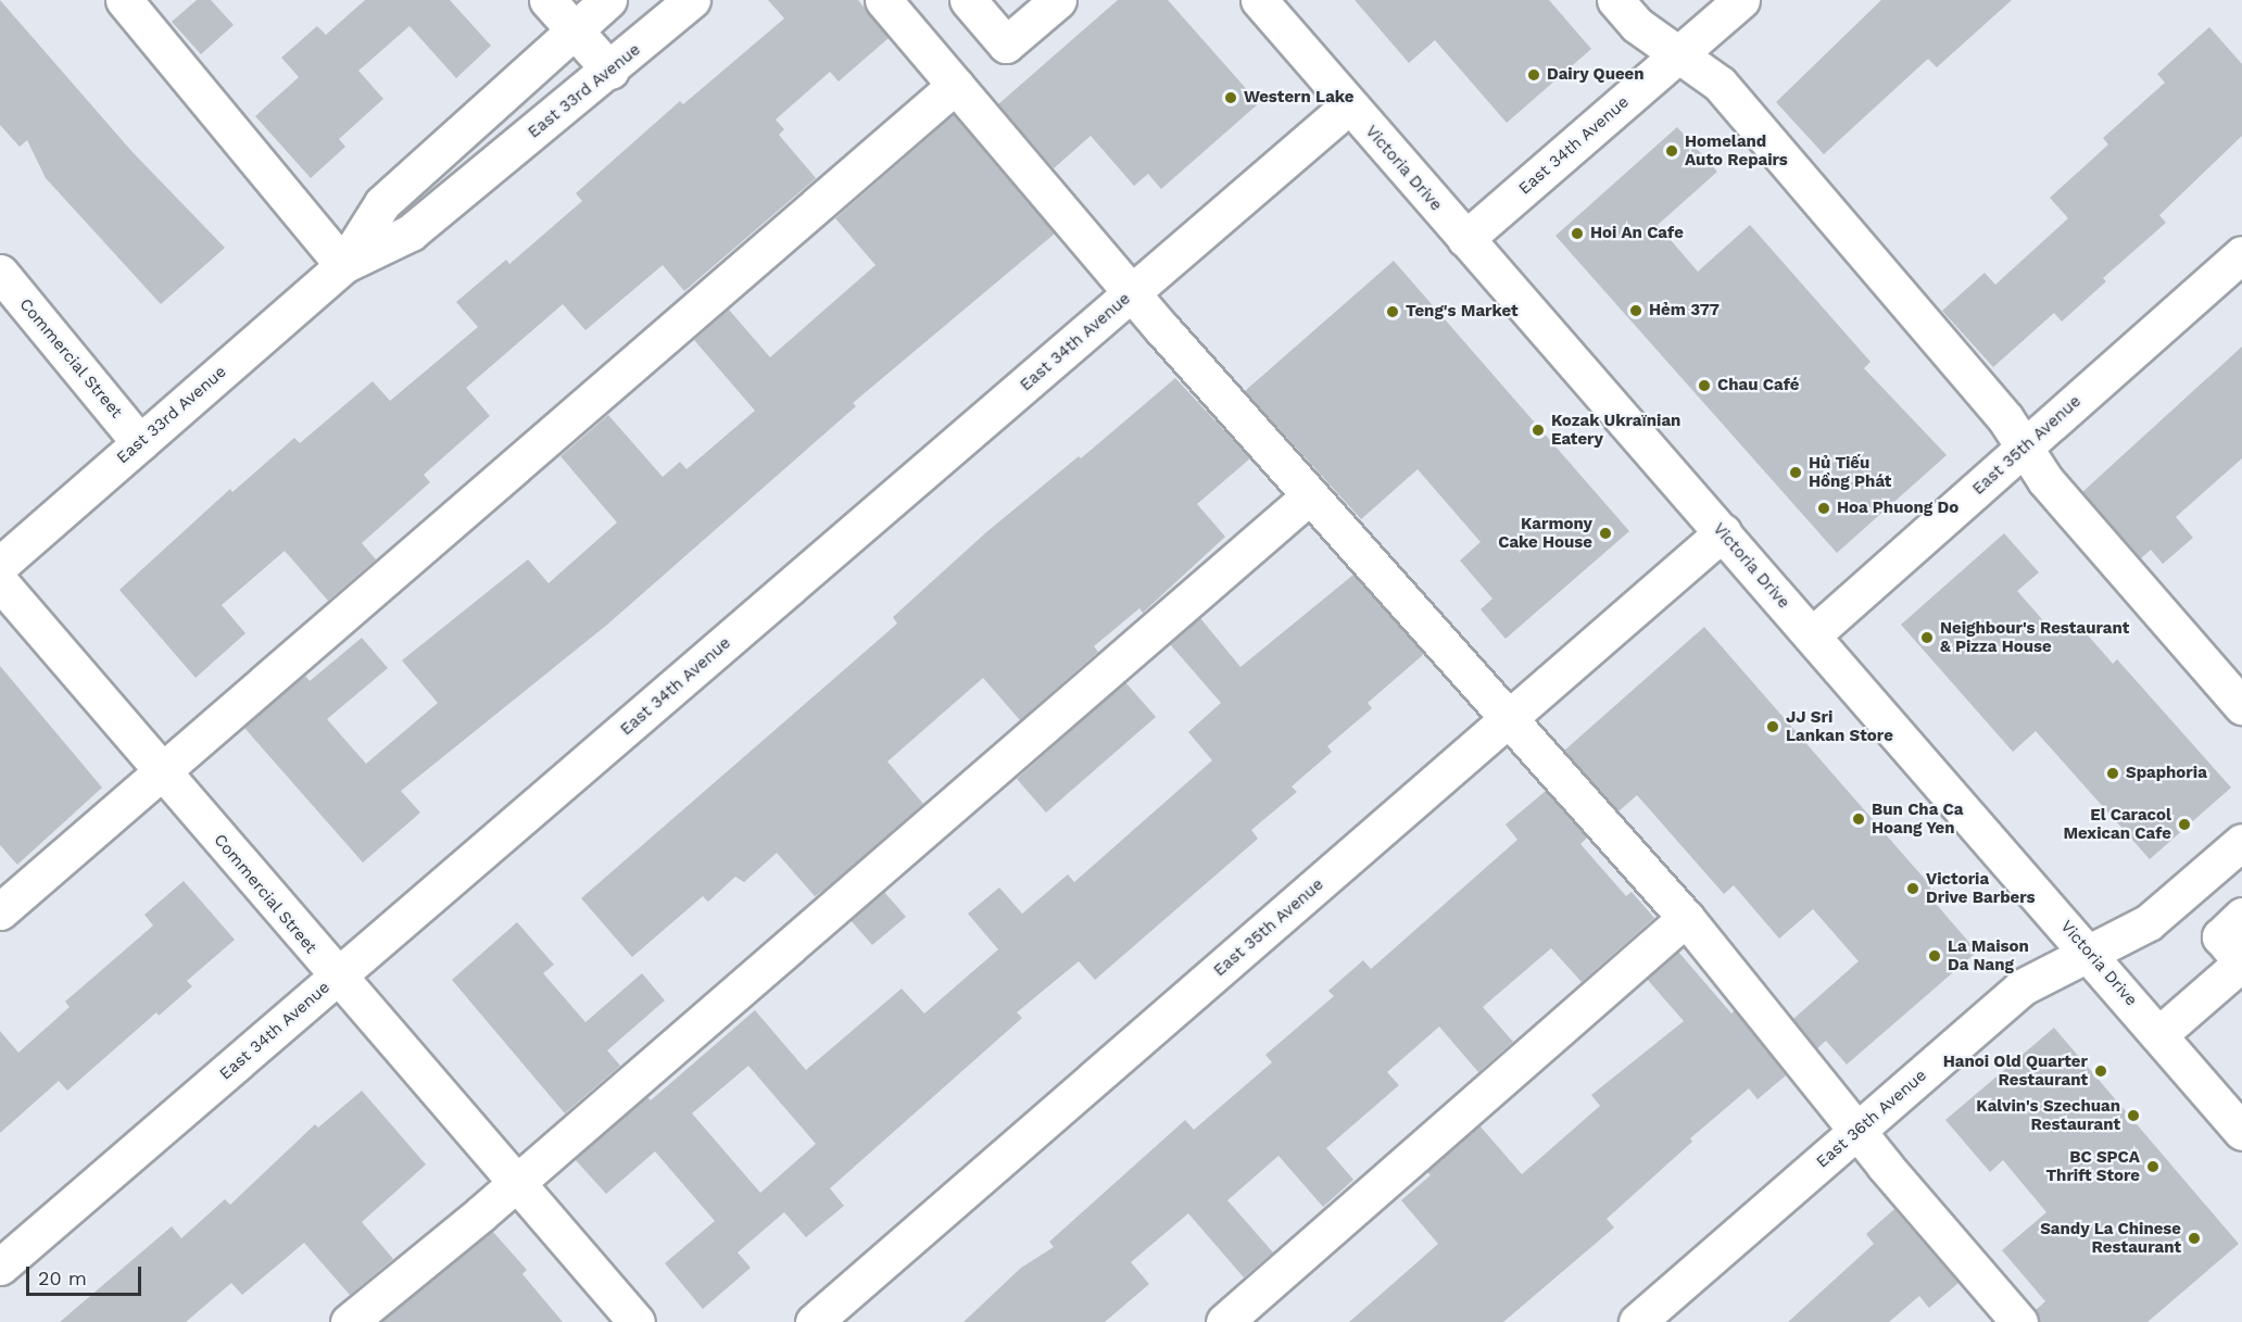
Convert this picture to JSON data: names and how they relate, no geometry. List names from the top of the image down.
{
  "streets": {
    "street": [
      "East 33rd Avenue",
      "East 34th Avenue",
      "Victoria Drive",
      "Commercial Street",
      "East 35th Avenue",
      "East 36th Avenue"
    ]
  },
  "crossings": [
    ["East 33rd Avenue", "Commercial Street"],
    ["East 34th Avenue", "Victoria Drive"],
    ["East 34th Avenue", "Commercial Street"],
    ["Victoria Drive", "East 35th Avenue"],
    ["Victoria Drive", "East 36th Avenue"]
  ],
  "places": [
    "Dairy Queen",
    "Western Lake",
    "Homeland Auto Repairs",
    "Hoi An Cafe",
    "Hẻm 377",
    "Teng's Market",
    "Chau Café",
    "Kozak Ukraїnian Eatery",
    "Hủ Tiếu Hồng Phát",
    "Hoa Phuong Do",
    "Karmony Cake House",
    "Neighbour's Restaurant & Pizza House",
    "JJ Sri Lankan Store",
    "Spaphoria",
    "Bun Cha Ca Hoang Yen",
    "El Caracol Mexican Cafe",
    "Victoria Drive Barbers",
    "La Maison Da Nang",
    "Hanoi Old Quarter Restaurant",
    "Kalvin's Szechuan Restaurant",
    "BC SPCA Thrift Store",
    "Sandy La Chinese Restaurant"
  ],
  "scale_bar": "20 m"
}
